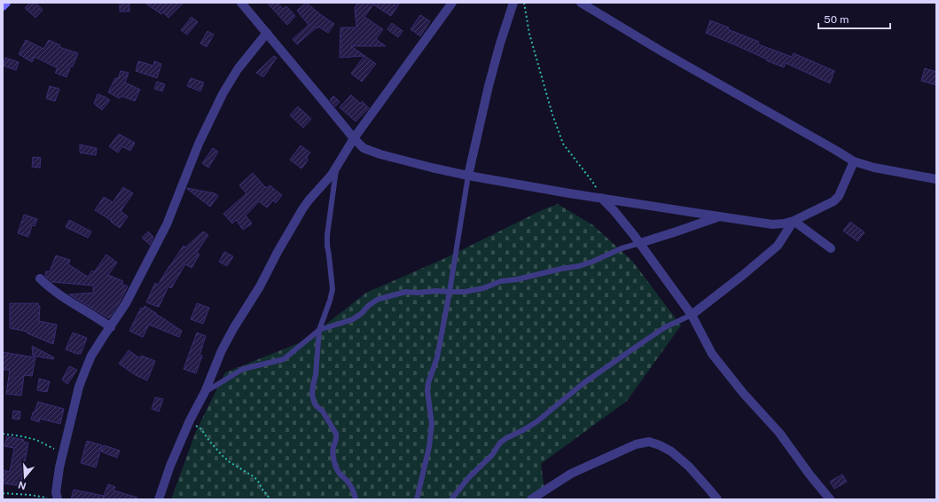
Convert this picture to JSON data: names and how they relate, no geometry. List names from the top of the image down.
{
  "scale_bar": "50 m",
  "north": "bottom"
}
